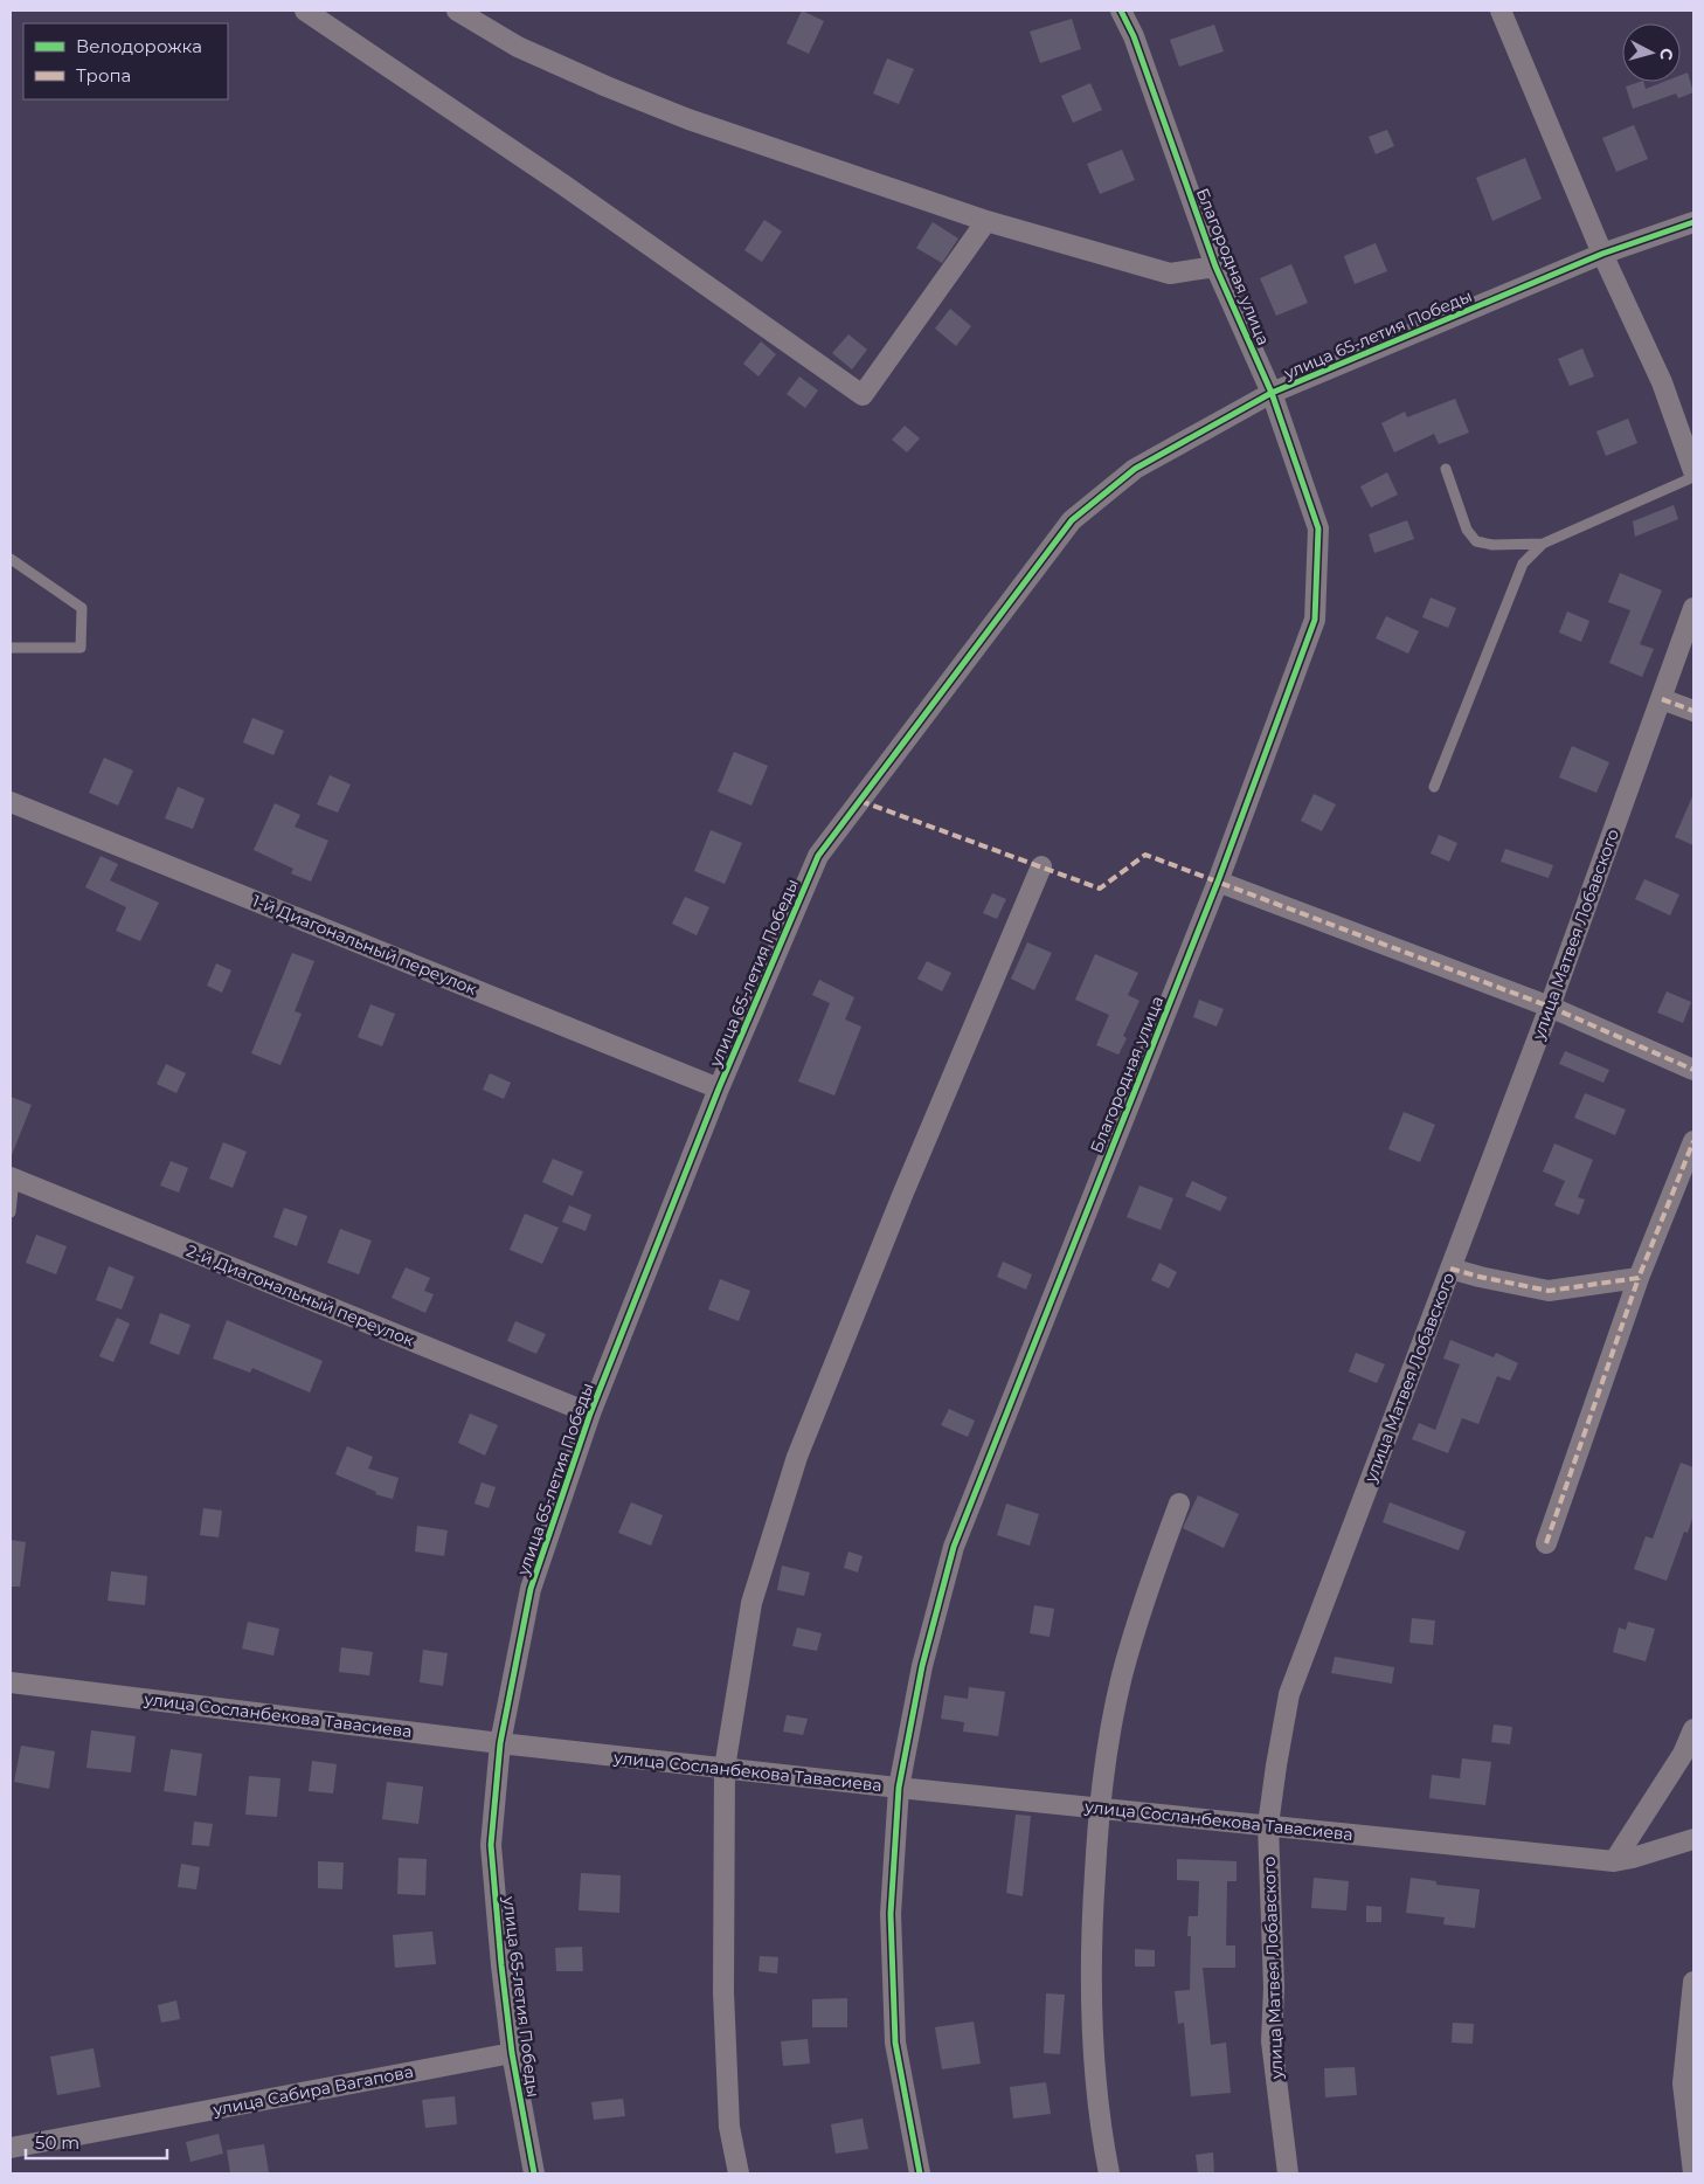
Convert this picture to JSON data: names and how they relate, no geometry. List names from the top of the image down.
{
  "streets": {
    "street": [
      "Благородная улица",
      "улица 65-летия Победы",
      "улица Матвея Лобавского",
      "1-й Диагональный переулок",
      "2-й Диагональный переулок",
      "улица Сосланбекова Тавасиева",
      "улица Сабира Вагапова"
    ]
  },
  "crossings": [
    ["Благородная улица", "улица 65-летия Победы"],
    ["Благородная улица", "улица Сосланбекова Тавасиева"],
    ["улица 65-летия Победы", "1-й Диагональный переулок"],
    ["улица 65-летия Победы", "2-й Диагональный переулок"],
    ["улица 65-летия Победы", "улица Сосланбекова Тавасиева"],
    ["улица 65-летия Победы", "улица Сабира Вагапова"],
    ["улица Матвея Лобавского", "улица Сосланбекова Тавасиева"]
  ],
  "legend": ["Велодорожка", "Тропа"],
  "scale_bar": "50 m",
  "north": "right"
}
